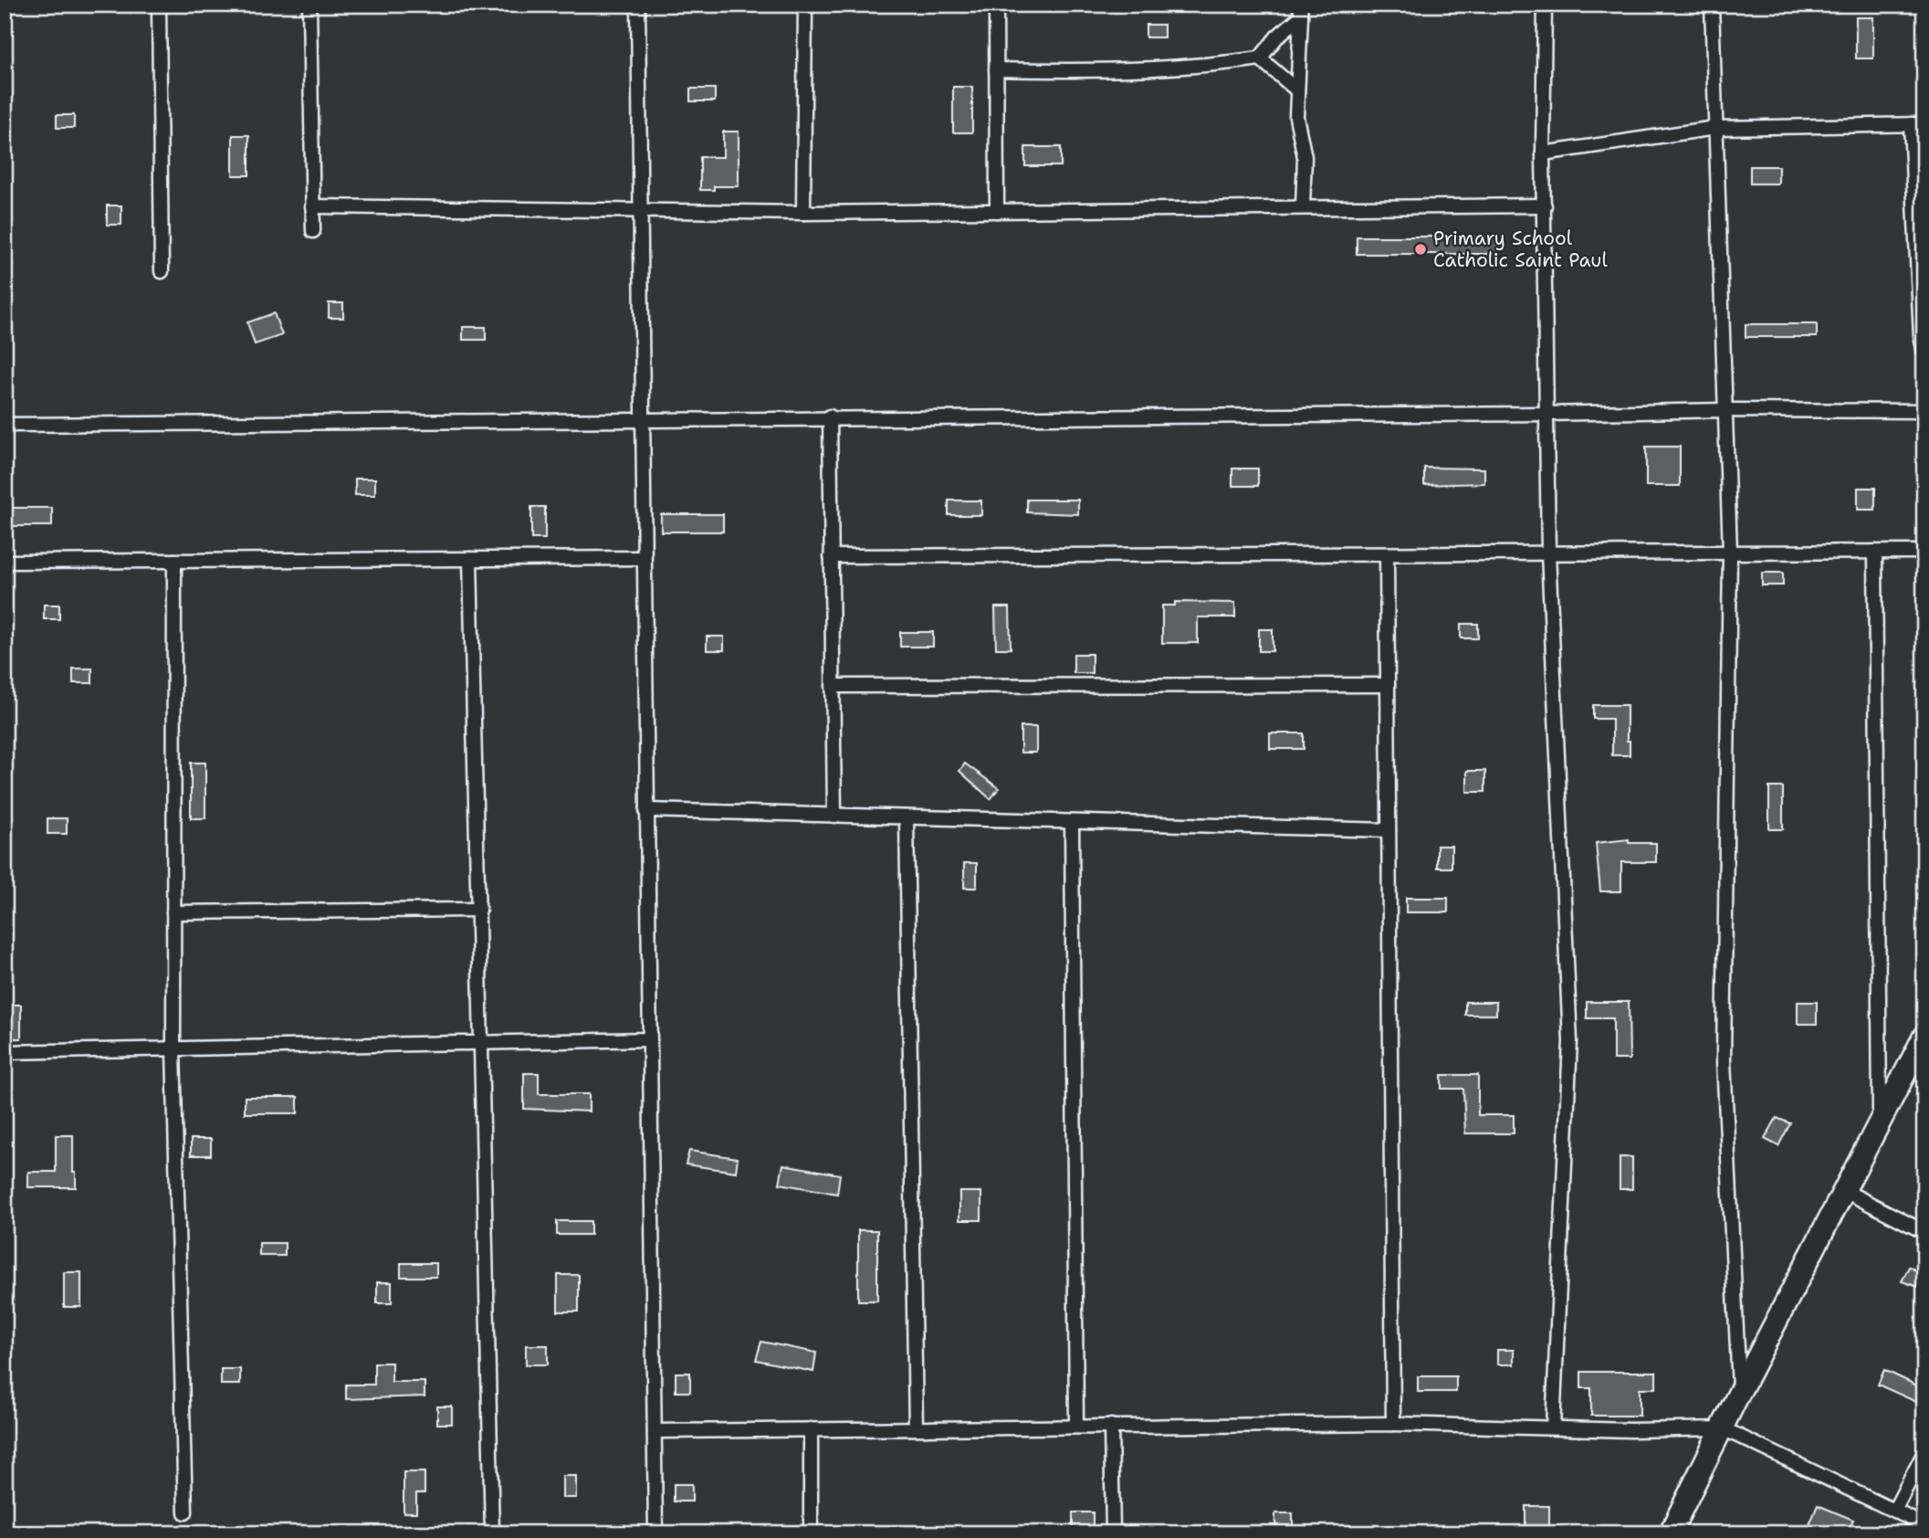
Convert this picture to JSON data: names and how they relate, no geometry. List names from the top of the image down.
{
  "places": ["Primary School Catholic Saint Paul"]
}
